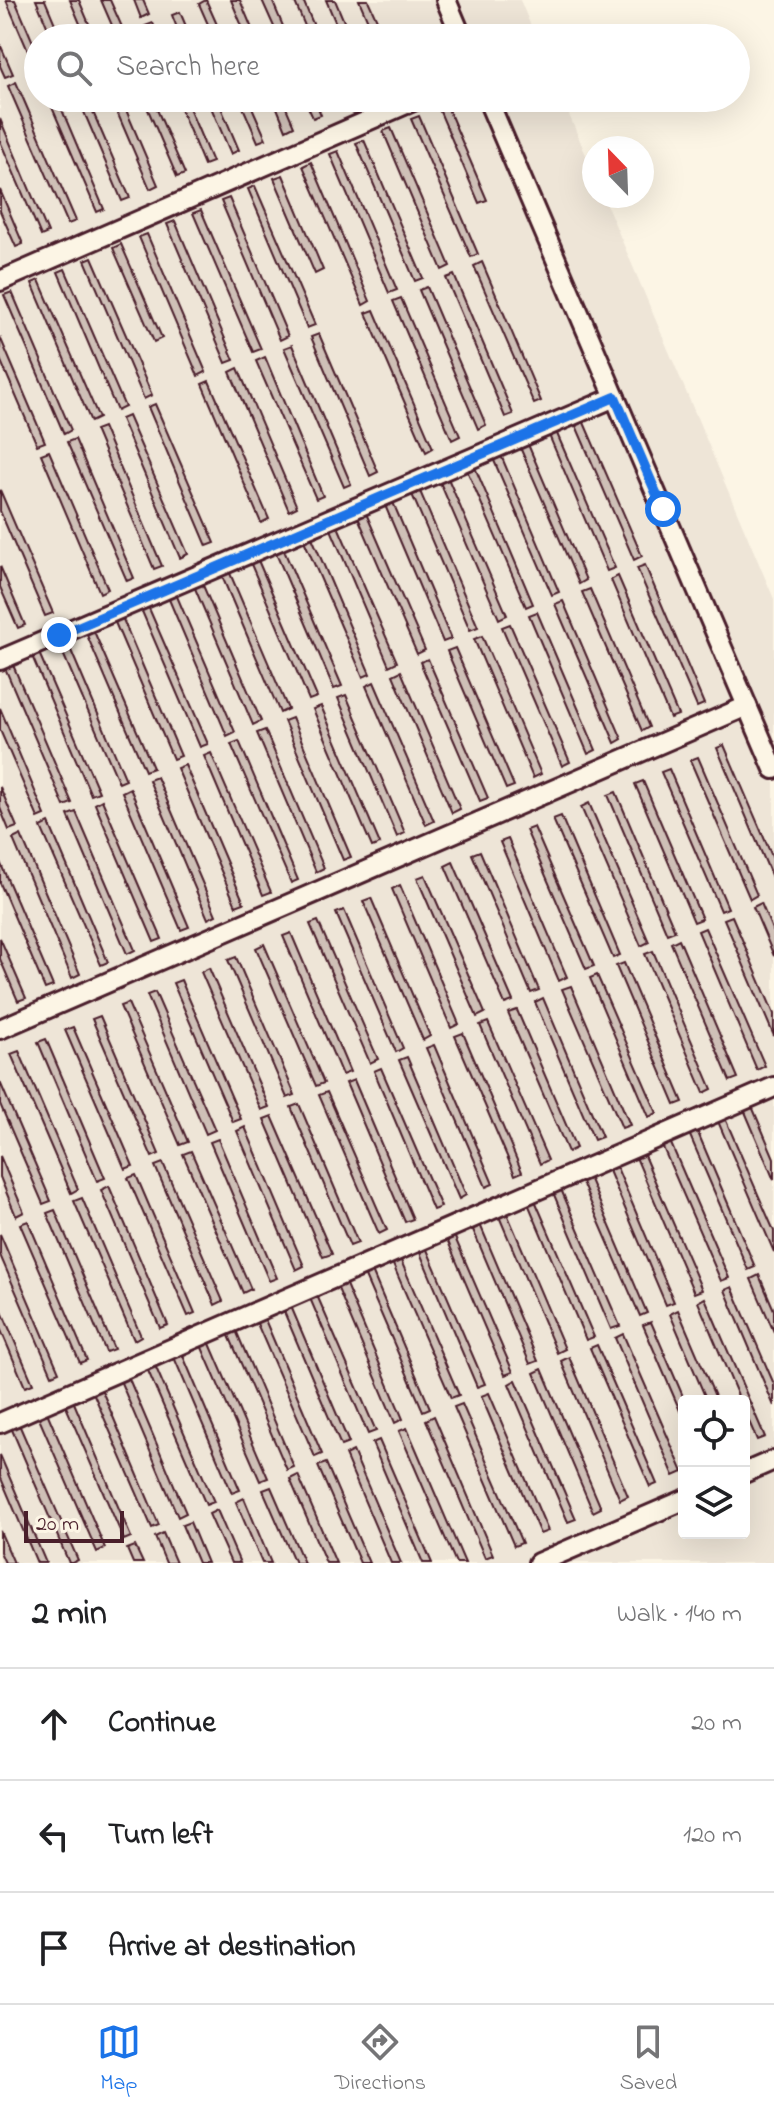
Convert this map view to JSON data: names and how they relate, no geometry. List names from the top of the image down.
{
  "scale_bar": "20 m",
  "north": "top left",
  "page": {
    "search": "Search here",
    "scale": "20 m",
    "heading": ["2 min", "Walk · 140 m"],
    "list": [
      ["Continue", "20 m"],
      ["Turn left", "120 m"],
      "Arrive at destination"
    ],
    "nav": ["Map", "Directions", "Saved"]
  }
}
